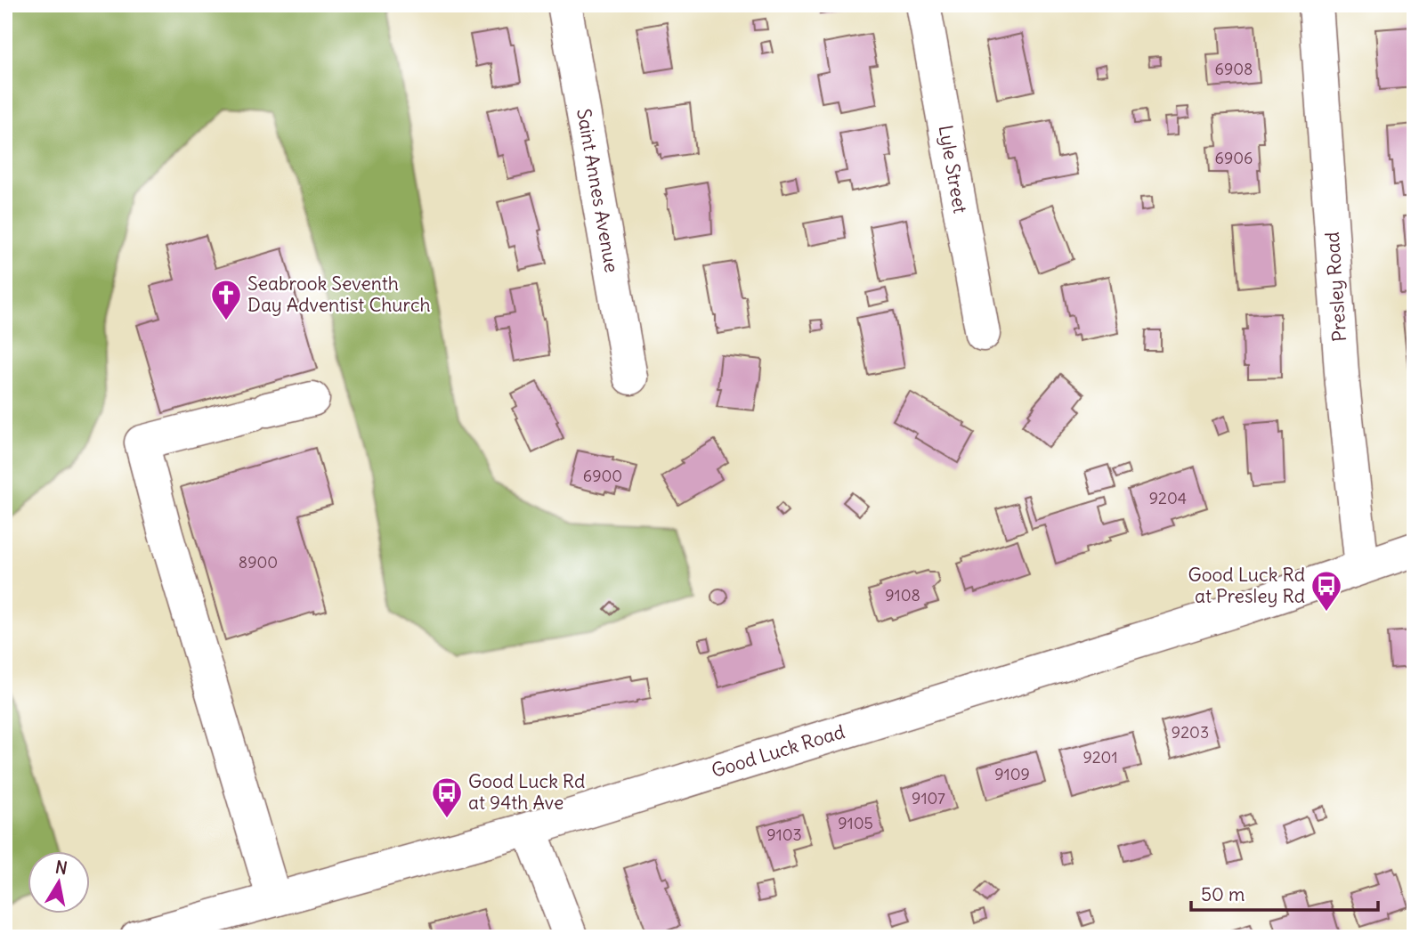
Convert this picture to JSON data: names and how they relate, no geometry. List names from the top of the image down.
{
  "streets": {
    "street": [
      "Lyle Street",
      "Saint Annes Avenue",
      "Presley Road",
      "Good Luck Road"
    ]
  },
  "crossings": [
    ["Presley Road", "Good Luck Road"]
  ],
  "places": {
    "church": ["Seabrook Seventh Day Adventist Church"],
    "bus stop": ["Good Luck Rd at Presley Rd", "Good Luck Rd at 94th Ave"]
  },
  "house_numbers": [
    "6908",
    "6906",
    "6900",
    "9204",
    "8900",
    "9108",
    "9203",
    "9201",
    "9109",
    "9107",
    "9105",
    "9103"
  ],
  "scale_bar": "50 m",
  "north": "top"
}
